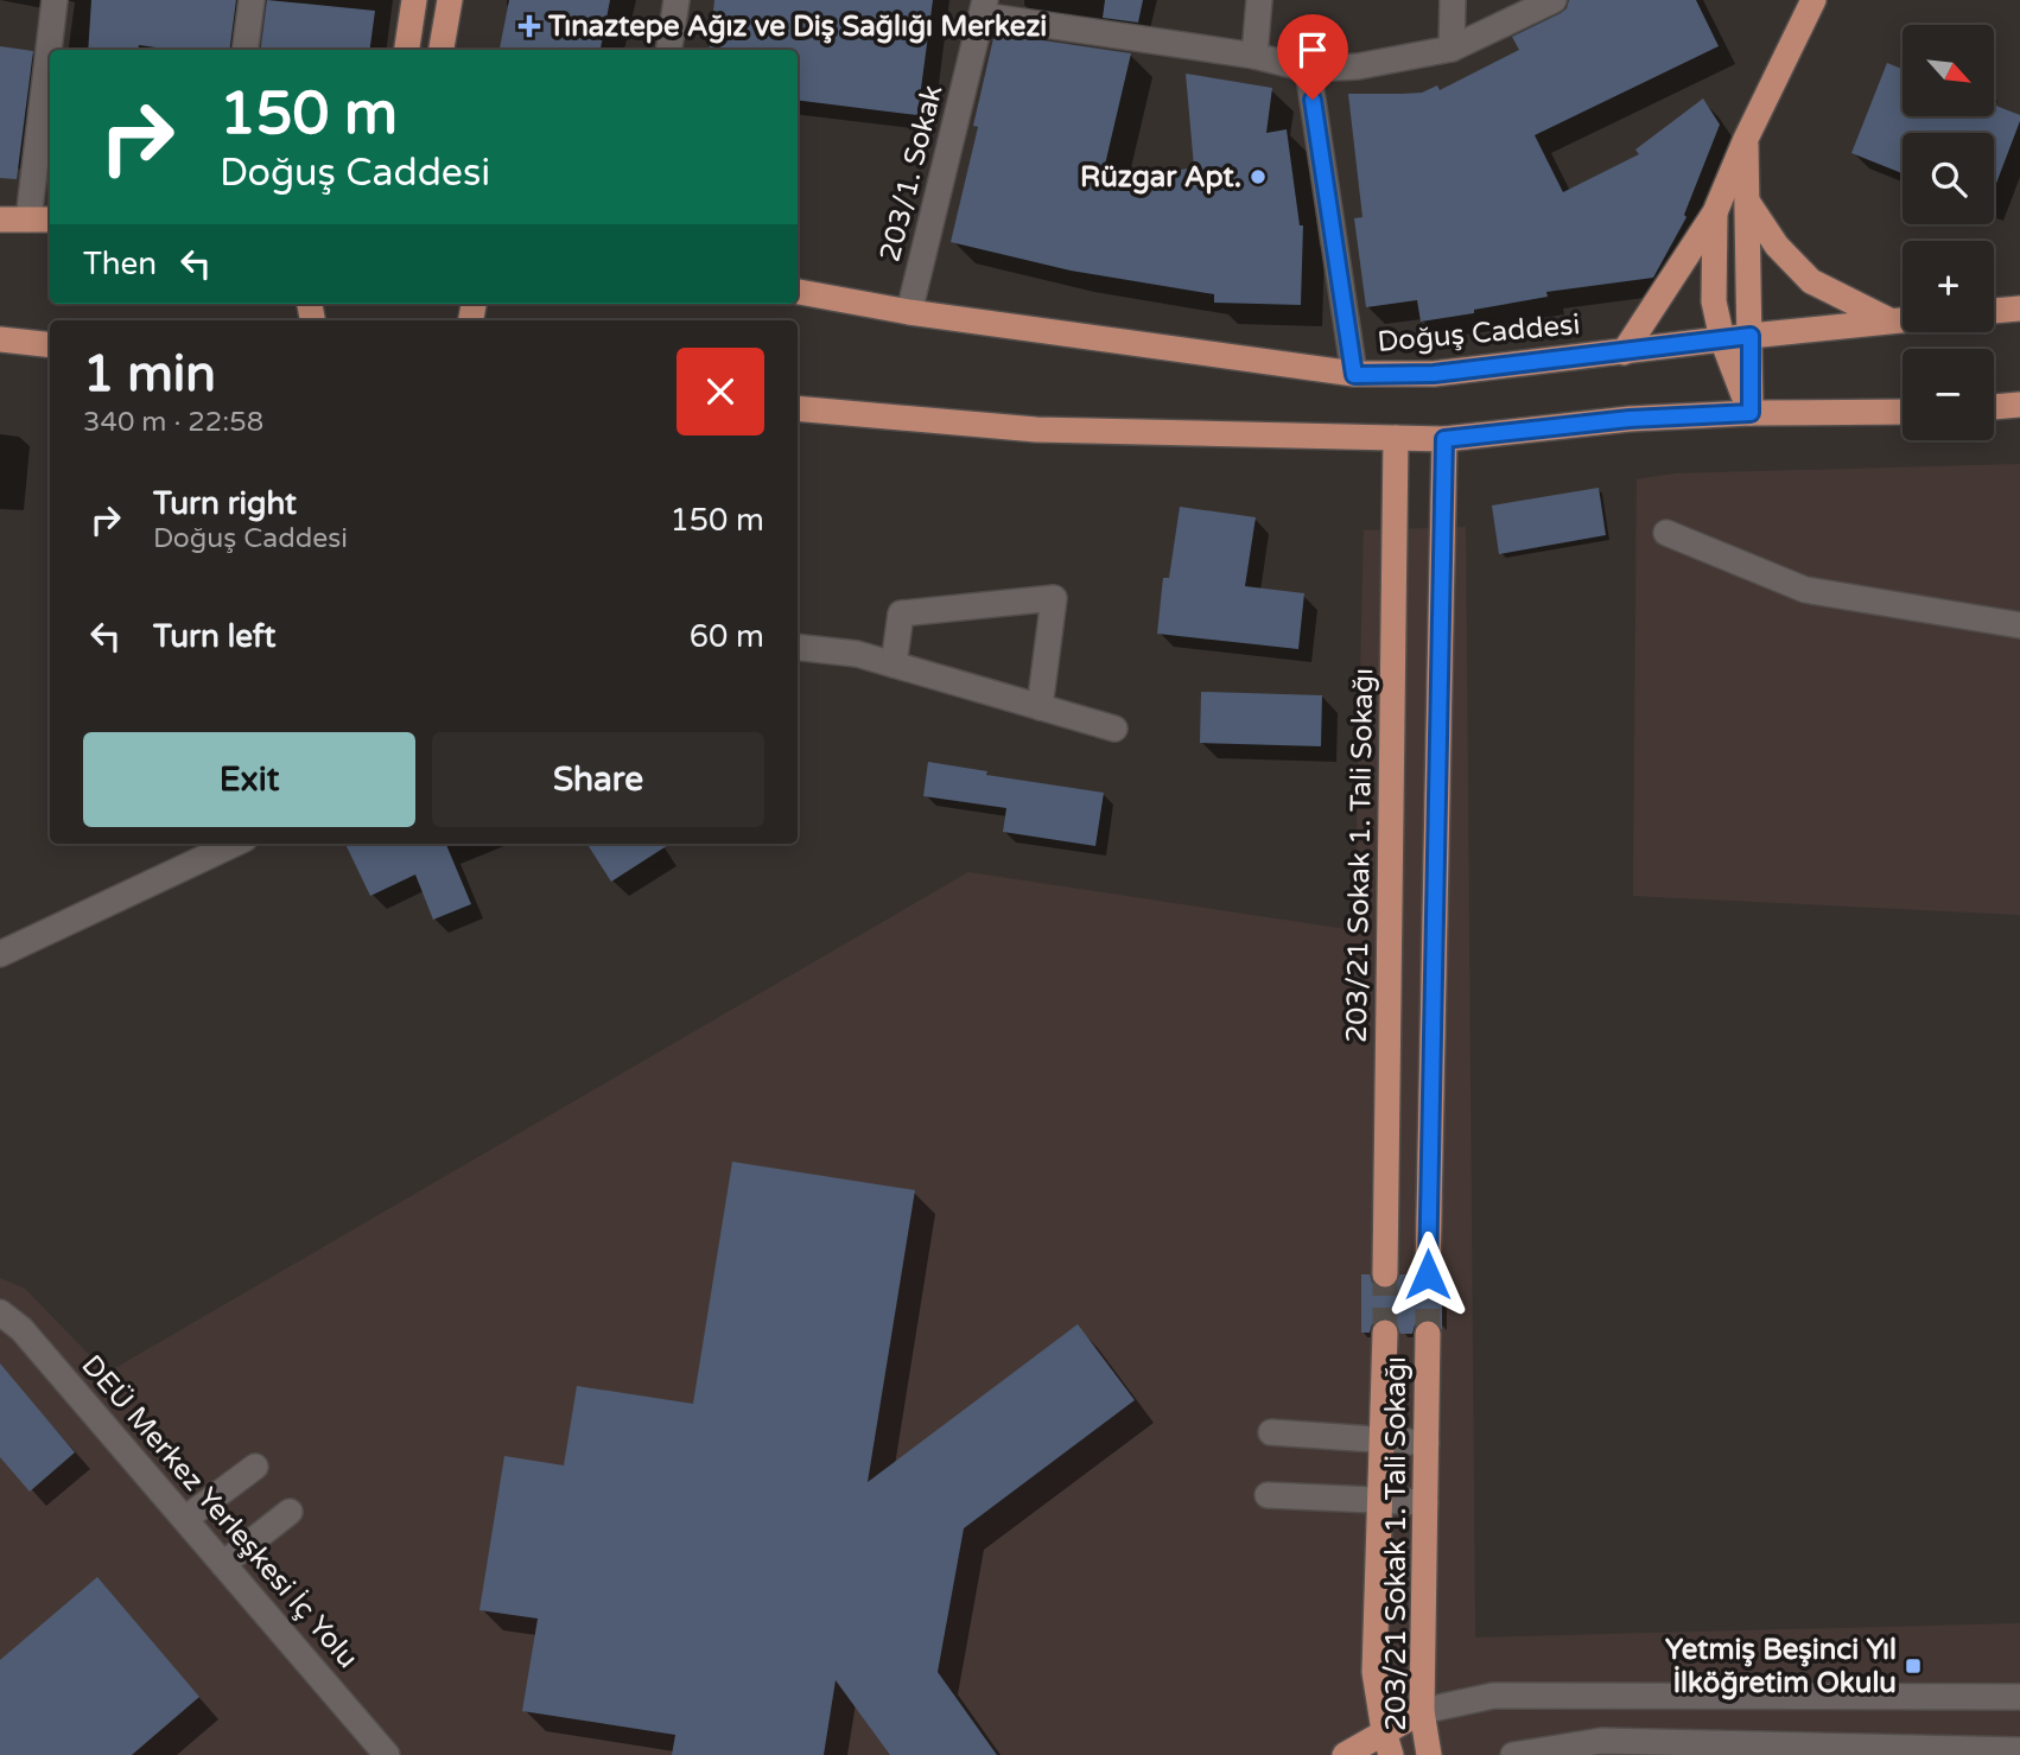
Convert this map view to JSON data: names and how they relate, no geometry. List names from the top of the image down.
{
  "streets": {
    "main road": ["Doğuş Caddesi", "203/21 Sokak 1. Tali Sokağı"],
    "street": ["203/1. Sokak", "DEÜ Merkez Yerleşkesi İç Yolu"]
  },
  "crossings": [
    ["203/1. Sokak", "Doğuş Caddesi"]
  ],
  "places": {
    "health": ["Tınaztepe Ağız ve Diş Sağlığı Merkezi"],
    "other": ["Rüzgar Apt."],
    "transit": ["Yetmiş Beşinci Yıl İlköğretim Okulu"]
  },
  "north": "bottom right",
  "page": {
    "map_buttons": ["+", "−"],
    "turn": ["150 m", "Doğuş Caddesi"],
    "then": "Then",
    "heading": ["1 min", "340 m · 22:58"],
    "list": [
      {
        "name": "Turn right",
        "note": "Doğuş Caddesi",
        "value": "150 m"
      },
      {
        "name": "Turn left",
        "value": "60 m"
      }
    ],
    "buttons": ["Exit", "Share"]
  }
}
